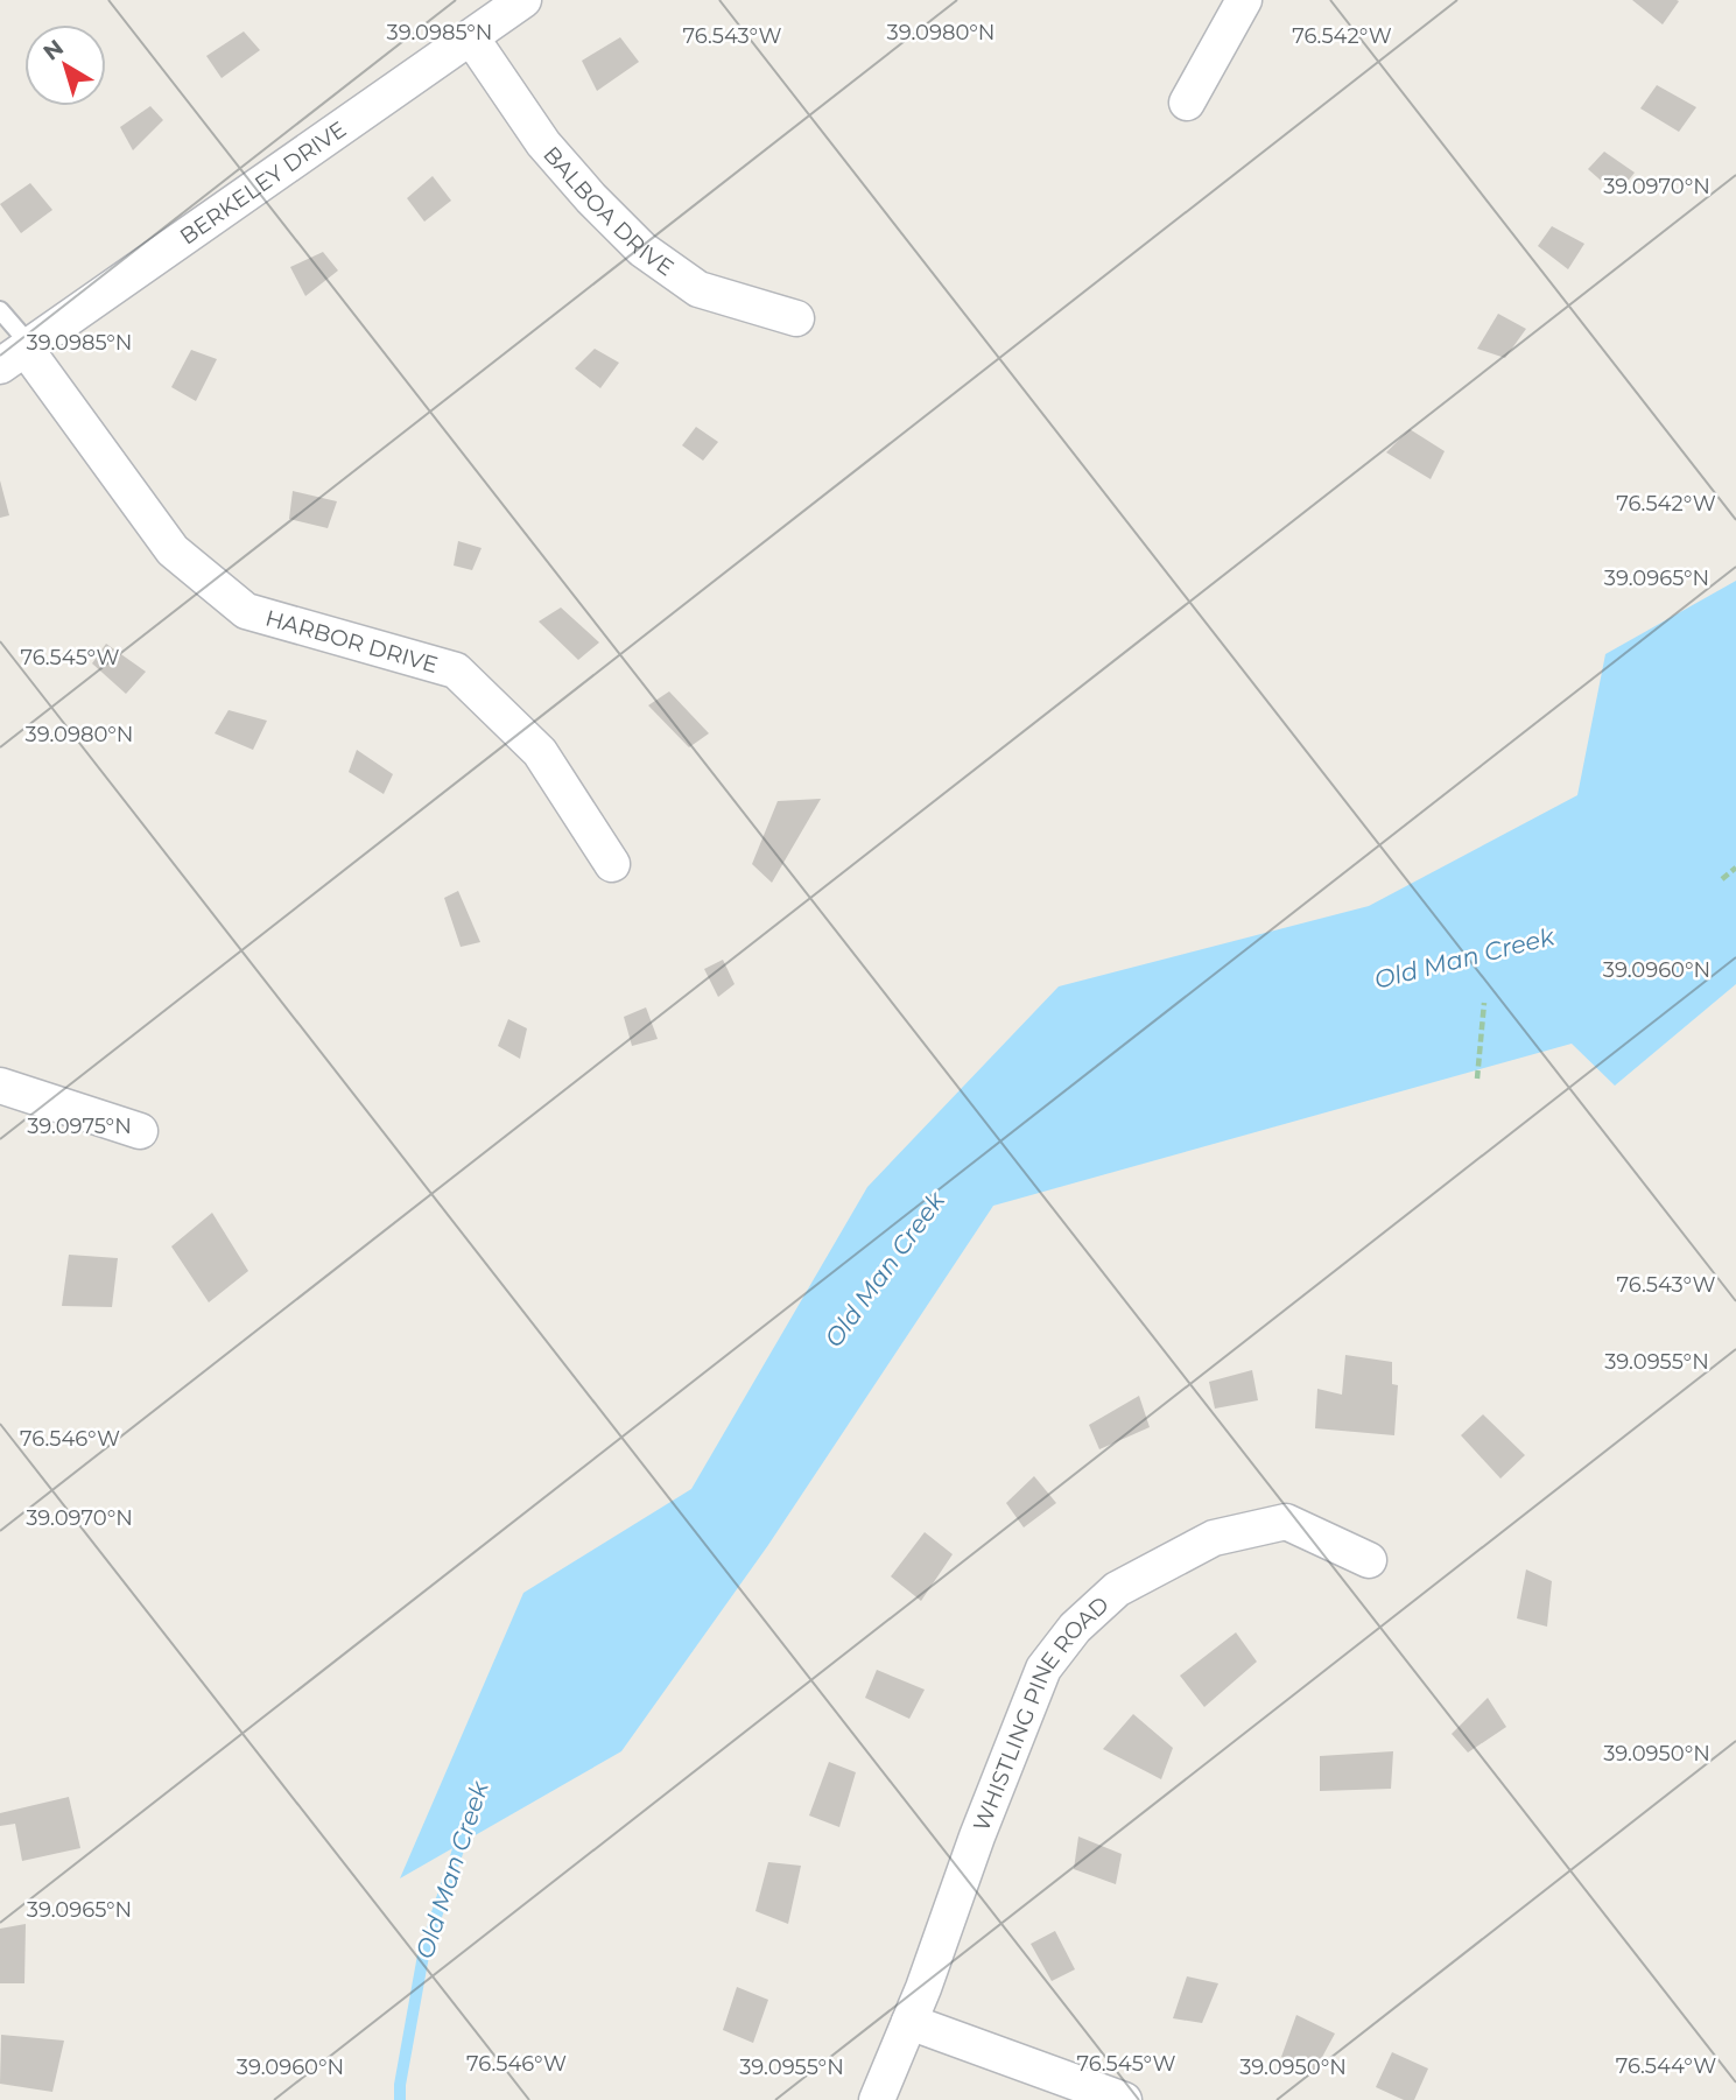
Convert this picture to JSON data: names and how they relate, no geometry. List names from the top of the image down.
{
  "streets": {
    "street": [
      "BERKELEY DRIVE",
      "BALBOA DRIVE",
      "HARBOR DRIVE",
      "WHISTLING PINE ROAD"
    ]
  },
  "crossings": [
    ["BERKELEY DRIVE", "BALBOA DRIVE"],
    ["BERKELEY DRIVE", "HARBOR DRIVE"]
  ],
  "water": ["Old Man Creek"],
  "north": "top left",
  "coordinates": [
    "39.0985°N",
    "39.0980°N",
    "76.543°W",
    "76.542°W",
    "39.0970°N",
    "39.0965°N",
    "76.545°W",
    "39.0960°N",
    "39.0975°N",
    "39.0955°N",
    "76.546°W",
    "39.0950°N",
    "76.544°W"
  ]
}
